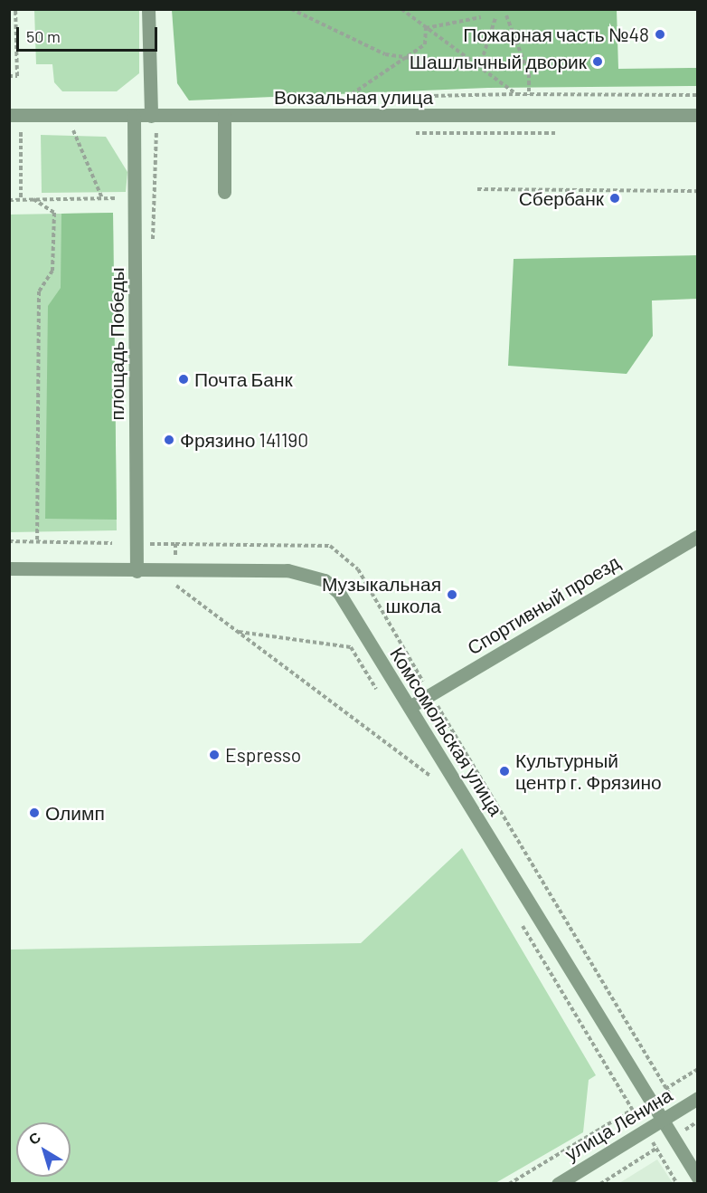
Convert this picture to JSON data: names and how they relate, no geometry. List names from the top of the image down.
{
  "streets": {
    "street": [
      "Вокзальная улица",
      "площадь Победы",
      "Спортивный проезд",
      "Комсомольская улица",
      "улица Ленина"
    ]
  },
  "crossings": [
    ["Вокзальная улица", "площадь Победы"],
    ["площадь Победы", "Комсомольская улица"],
    ["Спортивный проезд", "Комсомольская улица"],
    ["Комсомольская улица", "улица Ленина"]
  ],
  "places": [
    "Пожарная часть №48",
    "Шашлычный дворик",
    "Сбербанк",
    "Почта Банк",
    "Фрязино 141190",
    "Музыкальная школа",
    "Espresso",
    "Культурный центр г. Фрязино",
    "Олимп"
  ],
  "scale_bar": "50 m",
  "north": "top left"
}
